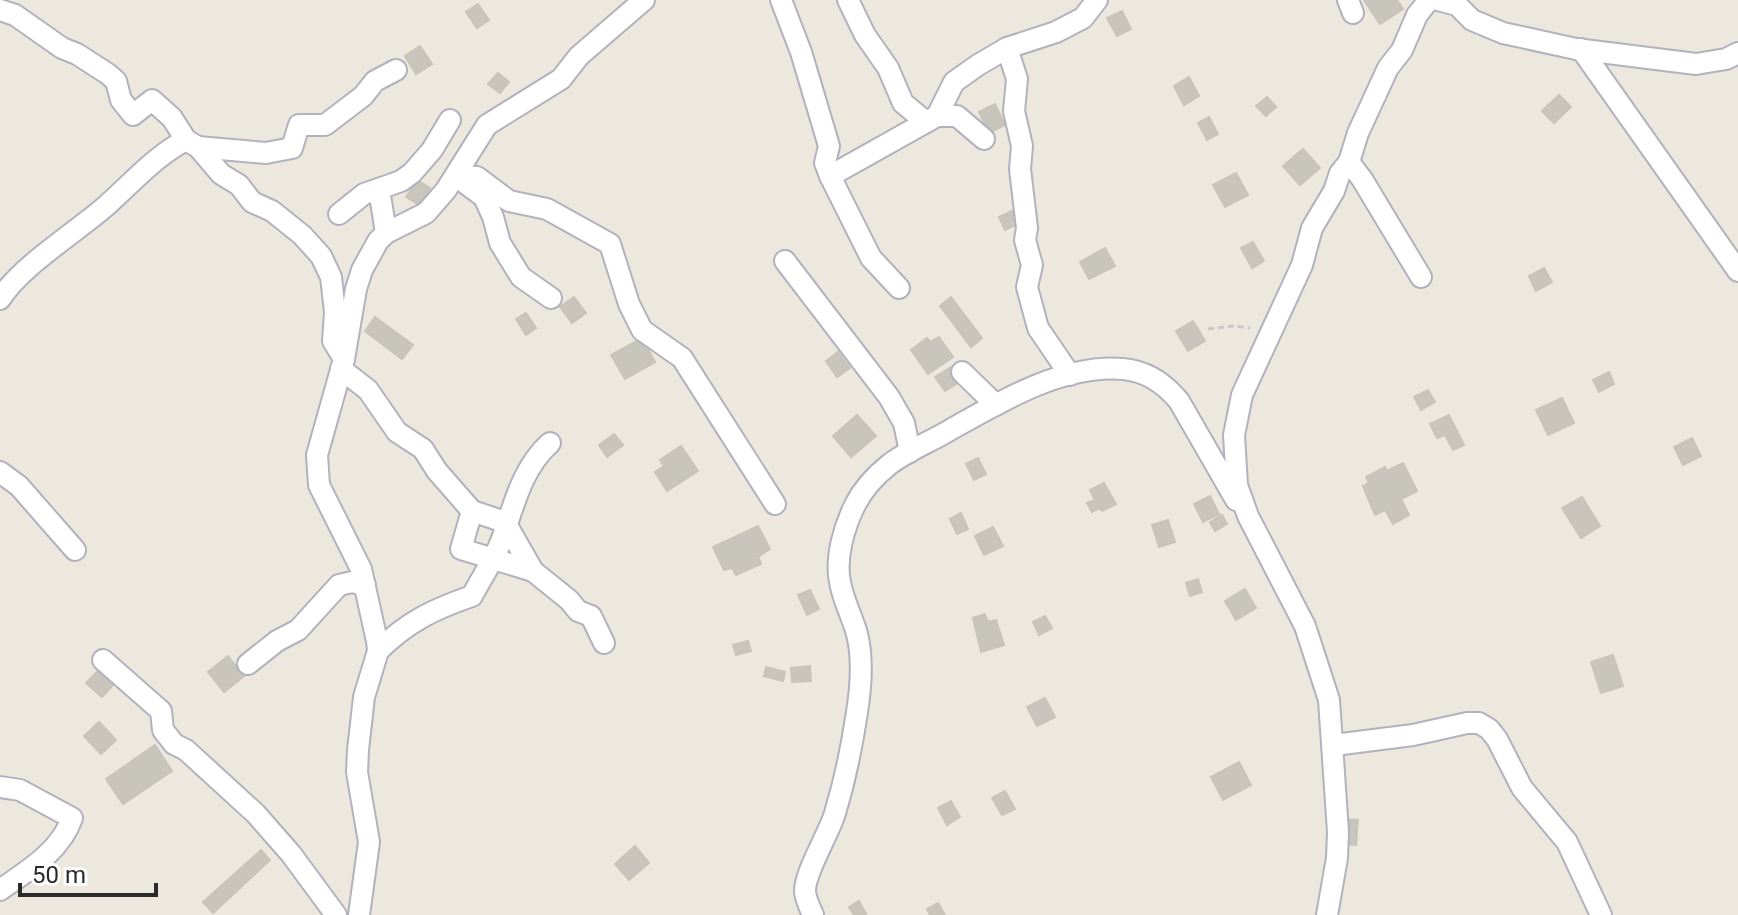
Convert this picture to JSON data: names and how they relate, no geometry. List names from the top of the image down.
{
  "scale_bar": "50 m"
}
